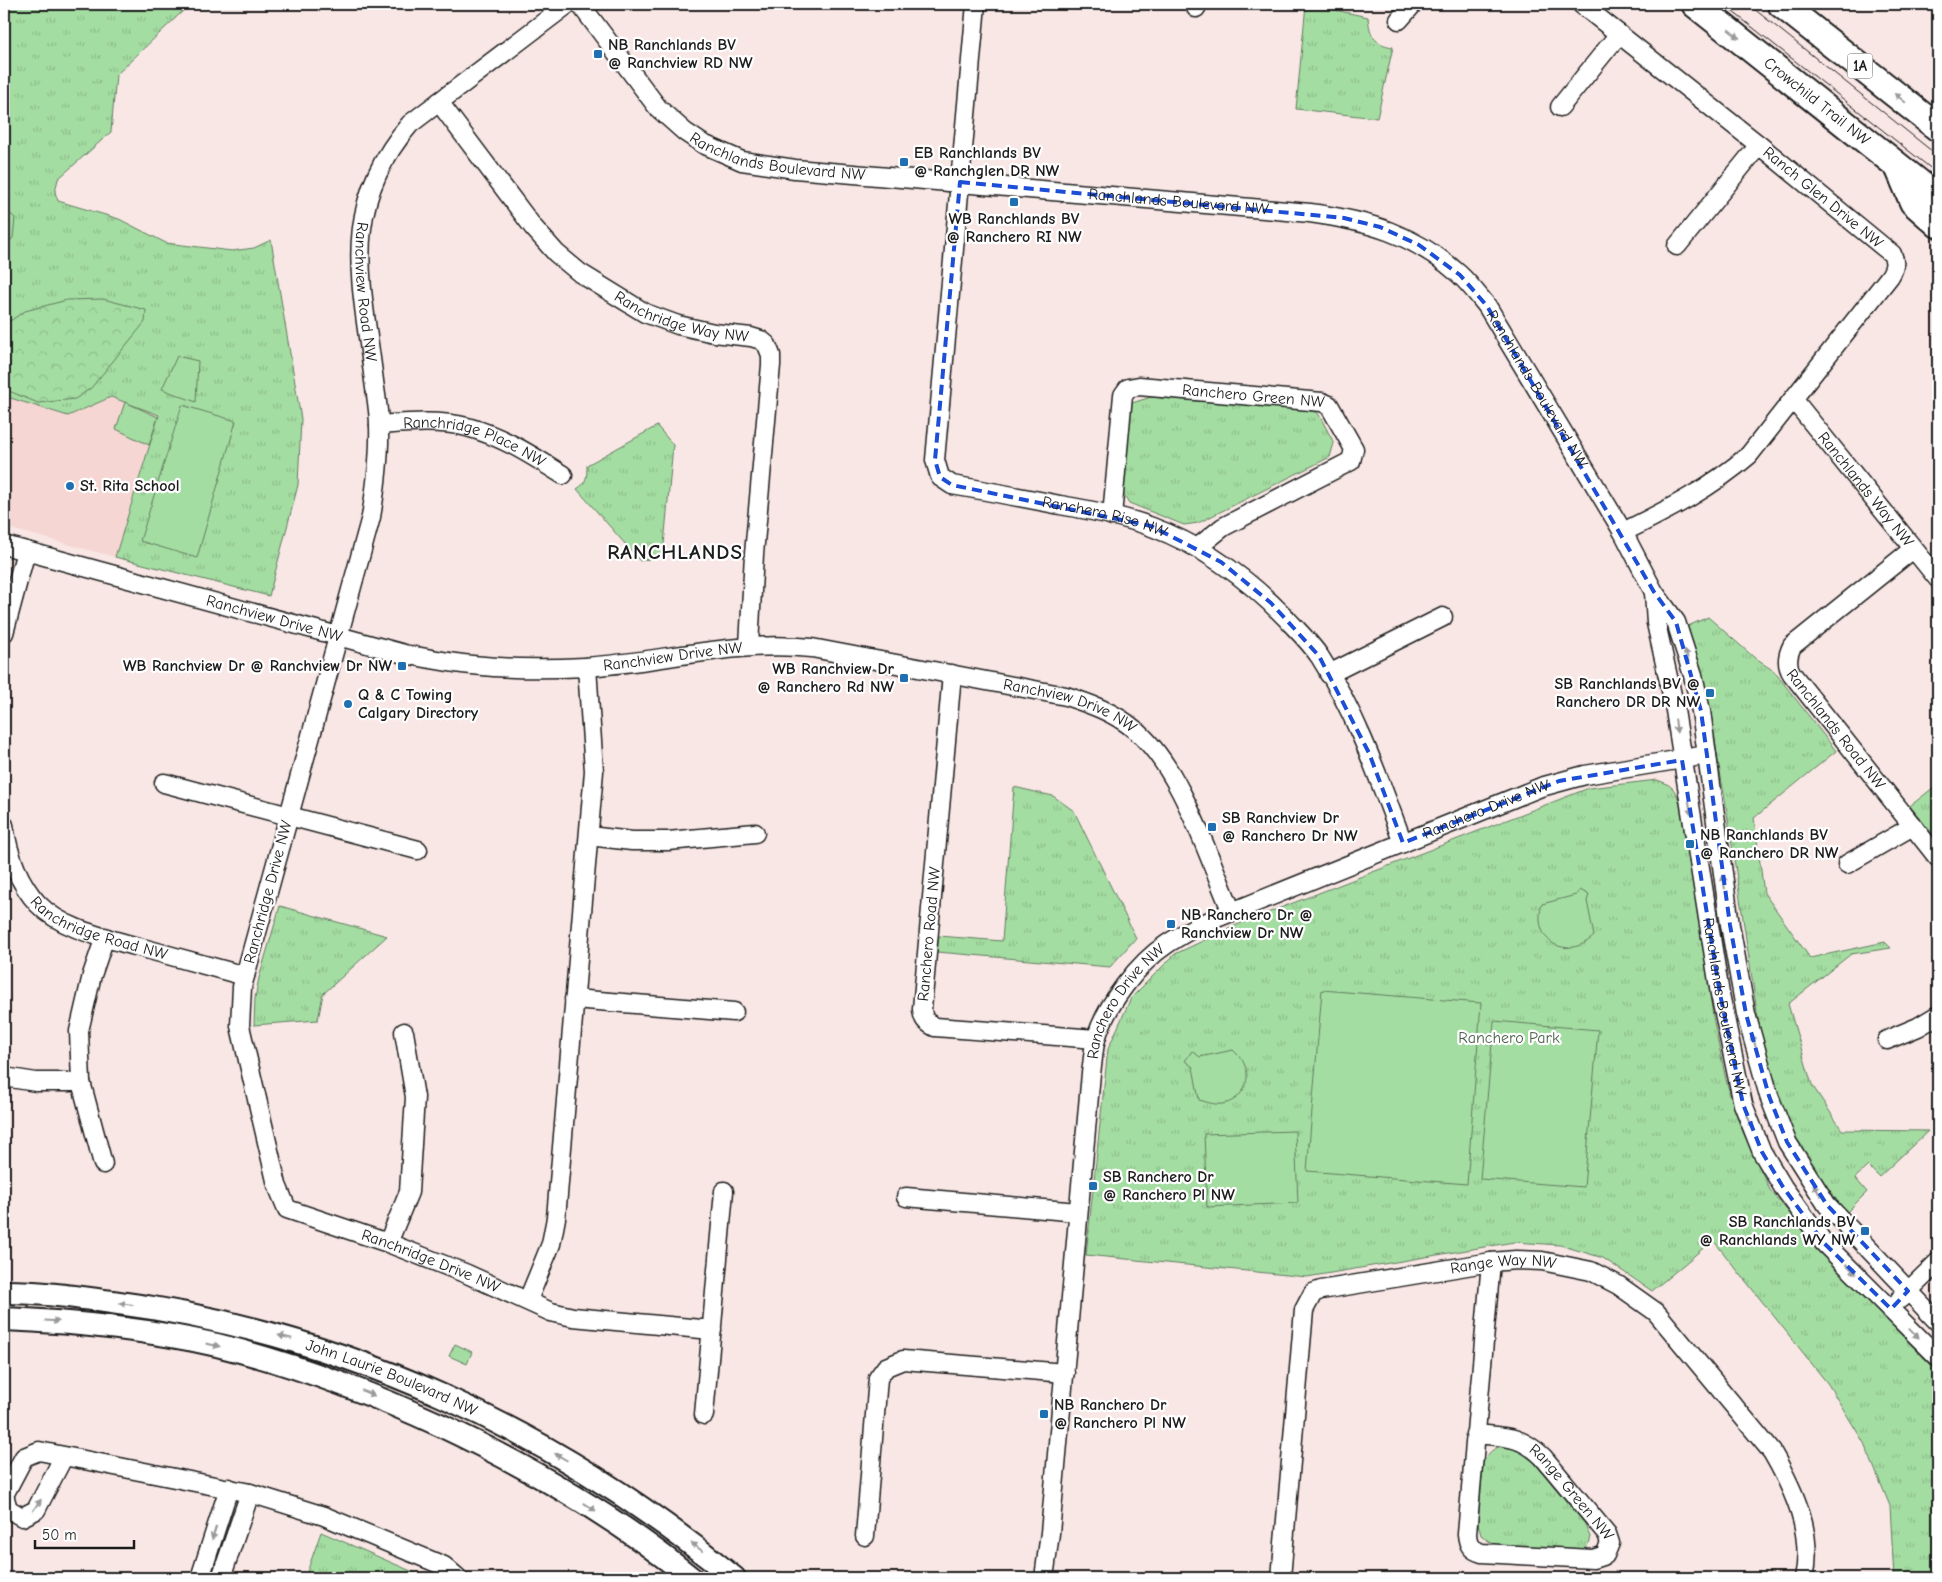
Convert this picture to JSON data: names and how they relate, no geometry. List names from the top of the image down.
{
  "streets": {
    "highway": ["1A", "Crowchild Trail NW"],
    "main road": ["John Laurie Boulevard NW"],
    "street": [
      "Ranchlands Boulevard NW",
      "Ranch Glen Drive NW",
      "Ranchview Road NW",
      "Ranchridge Way NW",
      "Ranchero Green NW",
      "Ranchridge Place NW",
      "Ranchlands Way NW",
      "Ranchero Rise NW",
      "Ranchview Drive NW",
      "Ranchlands Road NW",
      "Ranchero Drive NW",
      "Ranchridge Drive NW",
      "Ranchridge Road NW",
      "Ranchero Road NW",
      "Range Way NW",
      "Range Green NW"
    ]
  },
  "crossings": [
    ["Ranchlands Boulevard NW", "Ranch Glen Drive NW"],
    ["Ranchlands Boulevard NW", "Ranchero Rise NW"],
    ["Ranchlands Boulevard NW", "Ranchero Drive NW"],
    ["Ranch Glen Drive NW", "Ranchlands Way NW"],
    ["Ranchview Road NW", "Ranchridge Way NW"],
    ["Ranchview Road NW", "Ranchridge Place NW"],
    ["Ranchview Road NW", "Ranchview Drive NW"],
    ["Ranchview Road NW", "Ranchridge Drive NW"],
    ["Ranchridge Way NW", "Ranchview Drive NW"],
    ["Ranchero Green NW", "Ranchero Rise NW"],
    ["Ranchlands Way NW", "Ranchlands Road NW"],
    ["Ranchero Rise NW", "Ranchero Drive NW"],
    ["Ranchview Drive NW", "Ranchero Drive NW"],
    ["Ranchview Drive NW", "Ranchridge Drive NW"],
    ["Ranchview Drive NW", "Ranchero Road NW"],
    ["Ranchero Drive NW", "Ranchero Road NW"],
    ["Ranchridge Drive NW", "Ranchridge Road NW"],
    ["Range Way NW", "Range Green NW"]
  ],
  "districts": ["RANCHLANDS"],
  "parks": ["Ranchero Park"],
  "places": {
    "transit": [
      "NB Ranchlands BV @ Ranchview RD NW",
      "EB Ranchlands BV @ Ranchglen DR NW",
      "WB Ranchlands BV @ Ranchero RI NW",
      "WB Ranchview Dr @ Ranchview Dr NW",
      "WB Ranchview Dr @ Ranchero Rd NW",
      "SB Ranchlands BV @ Ranchero DR DR NW",
      "SB Ranchview Dr @ Ranchero Dr NW",
      "NB Ranchlands BV @ Ranchero DR NW",
      "NB Ranchero Dr @ Ranchview Dr NW",
      "SB Ranchero Dr @ Ranchero Pl NW",
      "SB Ranchlands BV @ Ranchlands WY NW",
      "NB Ranchero Dr @ Ranchero Pl NW"
    ],
    "other": ["St. Rita School", "Q & C Towing Calgary Directory"]
  },
  "scale_bar": "50 m"
}
